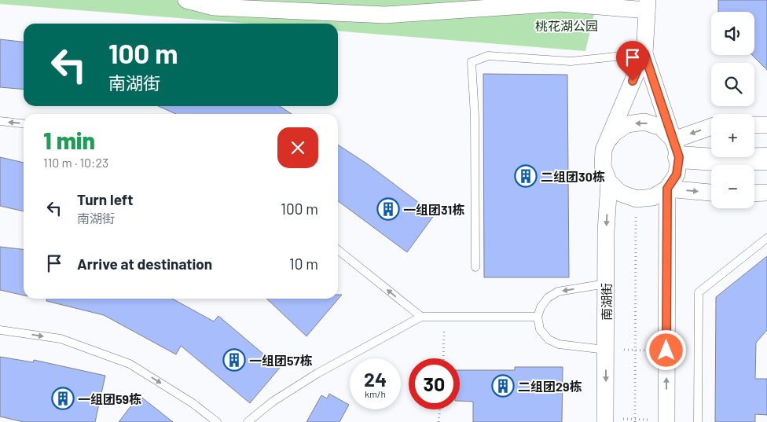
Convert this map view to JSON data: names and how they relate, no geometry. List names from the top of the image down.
{
  "streets": {
    "street": ["南湖街"]
  },
  "parks": ["桃花湖公园"],
  "places": {
    "building": [
      "二组团30栋",
      "一组团31栋",
      "一组团57栋",
      "二组团29栋",
      "一组团59栋"
    ]
  },
  "page": {
    "map_buttons": ["+", "−"],
    "turn": ["100 m", "南湖街"],
    "heading": ["1 min", "110 m · 10:23"],
    "list": [
      {
        "name": "Turn left",
        "note": "南湖街",
        "value": "100 m"
      },
      {
        "name": "Arrive at destination",
        "value": "10 m"
      }
    ],
    "speed": "24 km/h",
    "limit": "30"
  }
}
